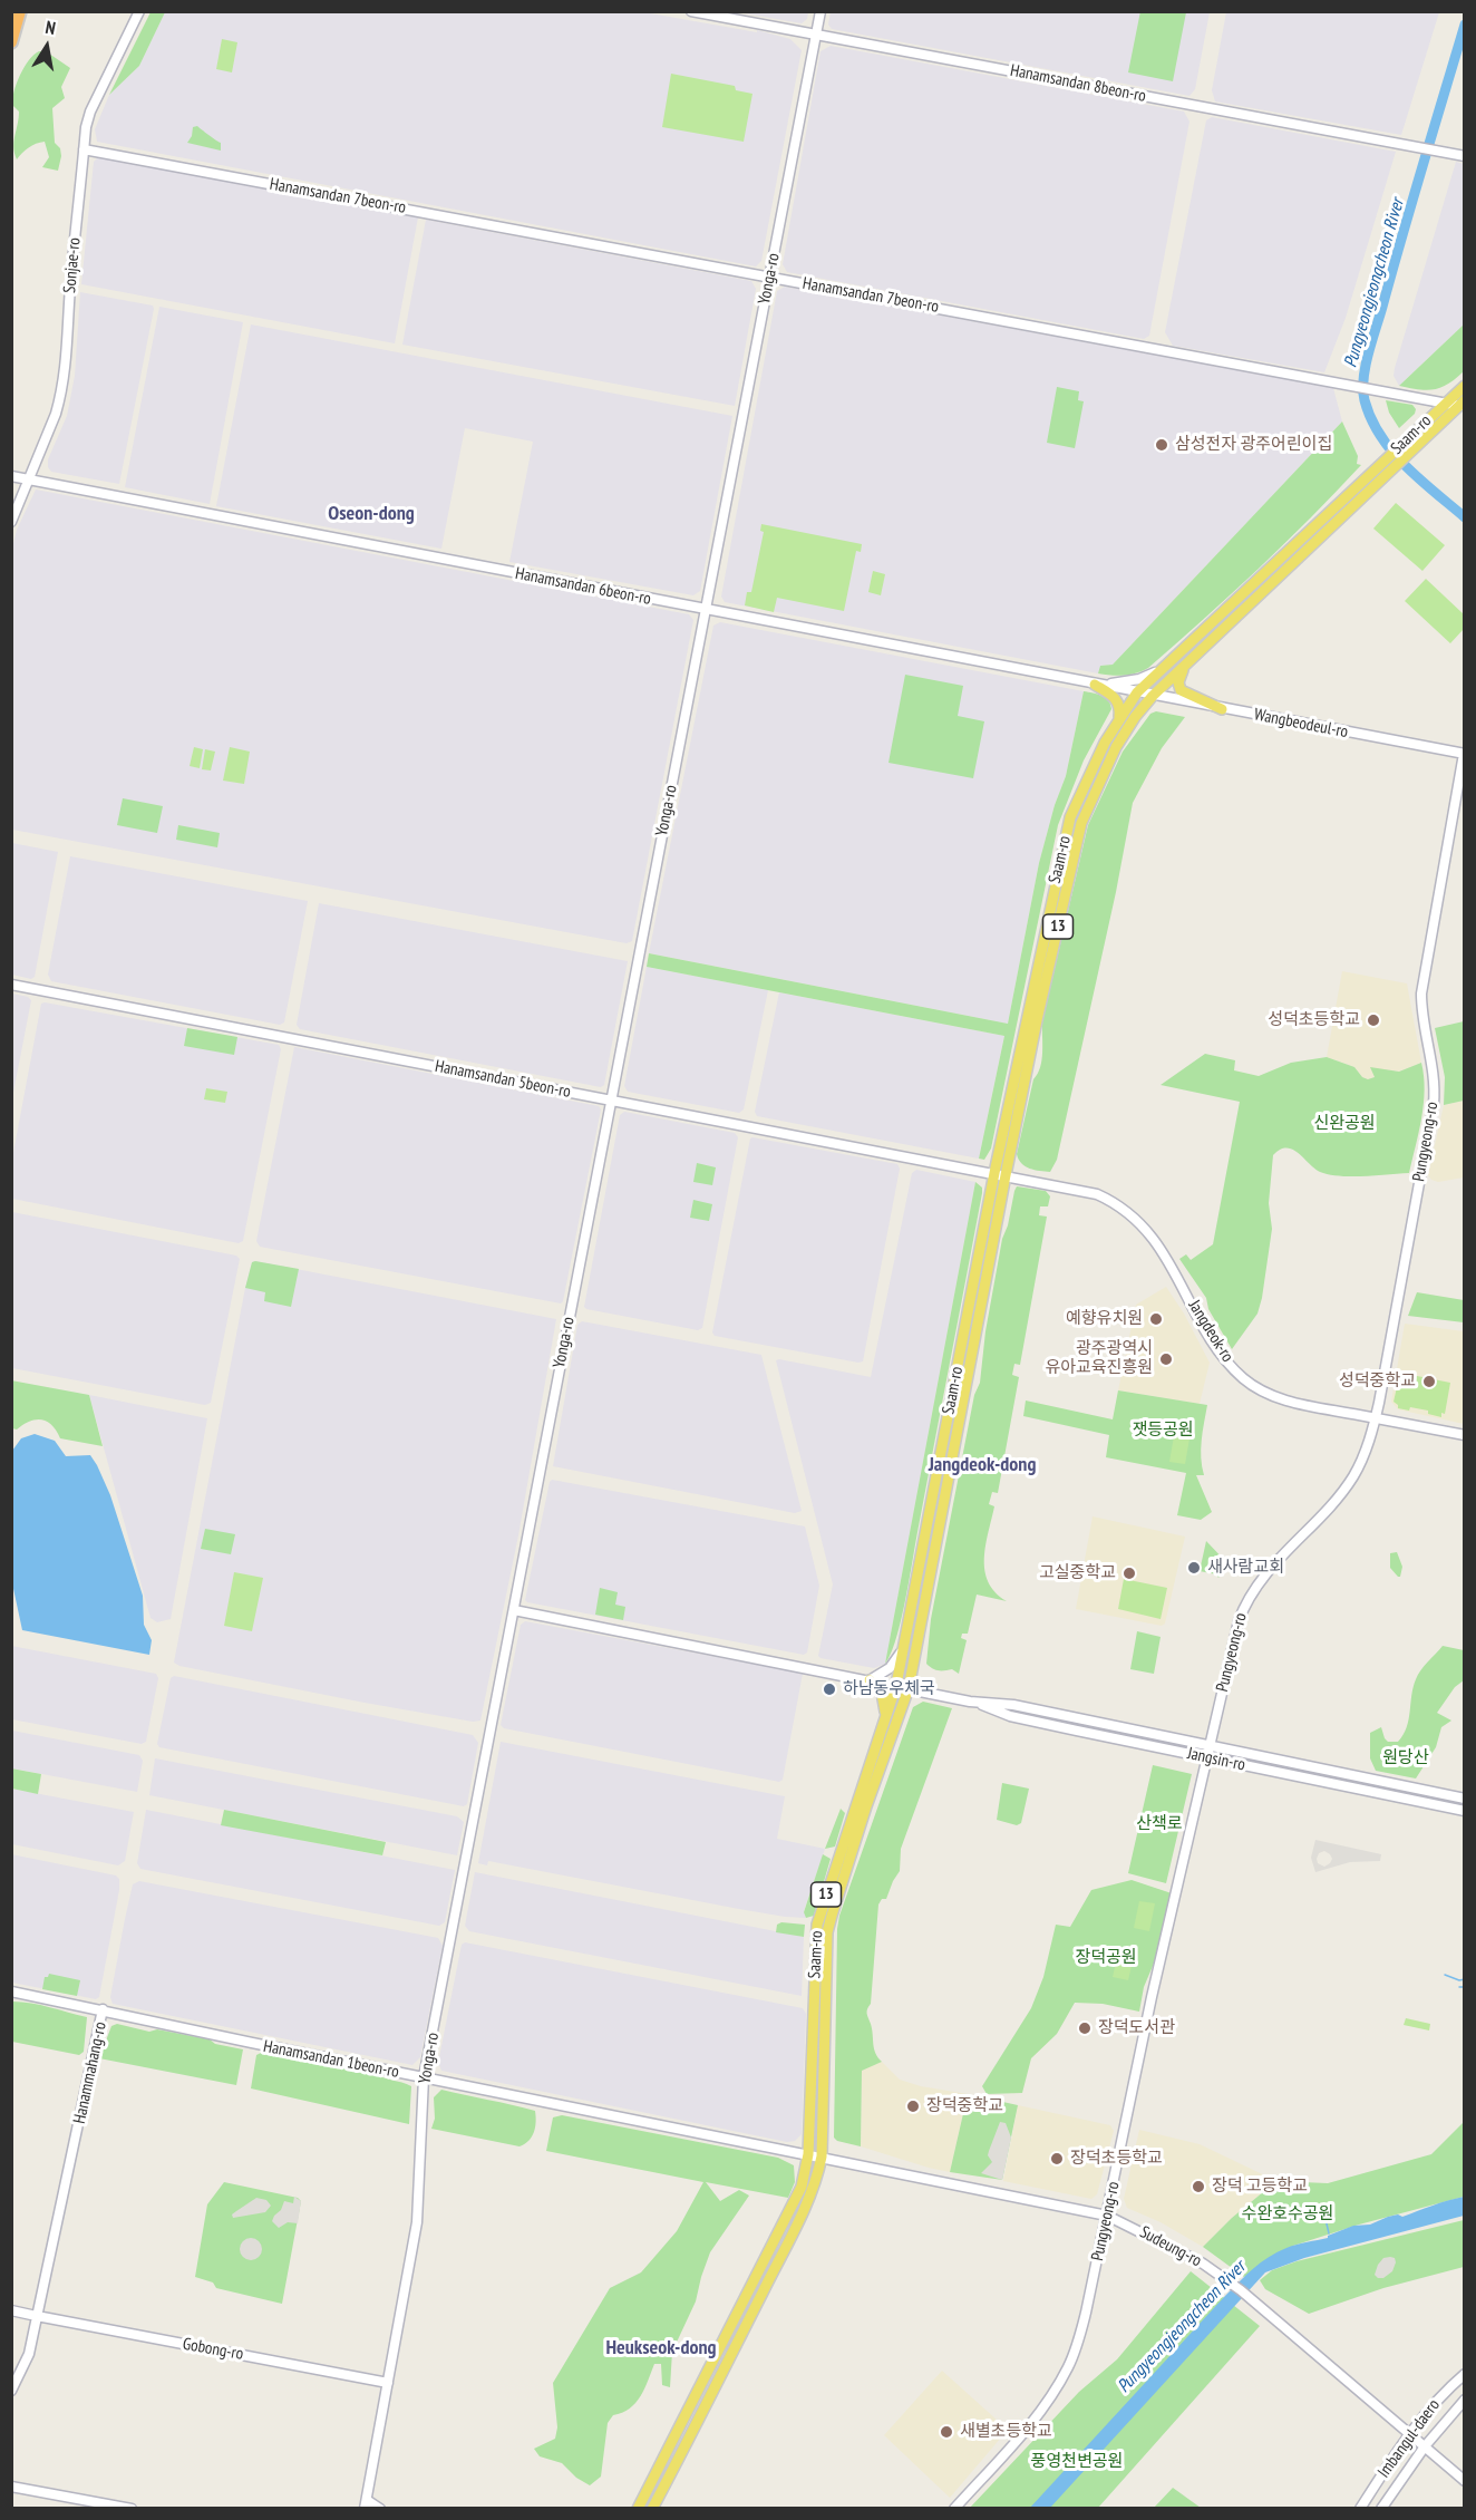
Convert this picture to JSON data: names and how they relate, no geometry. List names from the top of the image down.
{
  "streets": {
    "main road": ["Saam-ro", "13"],
    "street": [
      "Hanamsandan 8beon-ro",
      "Hanamsandan 7beon-ro",
      "Sonjae-ro",
      "Yonga-ro",
      "Hanamsandan 6beon-ro",
      "Wangbeodeul-ro",
      "Hanamsandan 5beon-ro",
      "Pungyeong-ro",
      "Jangdeok-ro",
      "Jangsin-ro",
      "Hanamsandan 1beon-ro",
      "Hanammahang-ro",
      "Sudeung-ro",
      "Gobong-ro",
      "Imbangul-daero"
    ]
  },
  "crossings": [
    ["Hanamsandan 8beon-ro", "Yonga-ro"],
    ["Hanamsandan 7beon-ro", "Sonjae-ro"],
    ["Hanamsandan 7beon-ro", "Yonga-ro"],
    ["Hanamsandan 7beon-ro", "Saam-ro"],
    ["Sonjae-ro", "Hanamsandan 6beon-ro"],
    ["Yonga-ro", "Hanamsandan 6beon-ro"],
    ["Yonga-ro", "Hanamsandan 5beon-ro"],
    ["Yonga-ro", "Hanamsandan 1beon-ro"],
    ["Yonga-ro", "Gobong-ro"],
    ["Saam-ro", "Hanamsandan 6beon-ro"],
    ["Saam-ro", "Wangbeodeul-ro"],
    ["Saam-ro", "Hanamsandan 5beon-ro"],
    ["Saam-ro", "Jangdeok-ro"],
    ["Saam-ro", "Jangsin-ro"],
    ["Saam-ro", "Hanamsandan 1beon-ro"],
    ["Saam-ro", "Sudeung-ro"],
    ["Hanamsandan 6beon-ro", "Wangbeodeul-ro"],
    ["Wangbeodeul-ro", "Pungyeong-ro"],
    ["Hanamsandan 5beon-ro", "Jangdeok-ro"],
    ["Pungyeong-ro", "Jangdeok-ro"],
    ["Pungyeong-ro", "Jangsin-ro"],
    ["Pungyeong-ro", "Sudeung-ro"],
    ["Hanamsandan 1beon-ro", "Hanammahang-ro"],
    ["Hanamsandan 1beon-ro", "Sudeung-ro"],
    ["Hanammahang-ro", "Gobong-ro"],
    ["Sudeung-ro", "Imbangul-daero"]
  ],
  "districts": ["Oseon-dong", "Jangdeok-dong", "Heukseok-dong"],
  "water": ["Pungyeongjeongcheon River"],
  "parks": [
    "신완공원",
    "잿등공원",
    "원당산",
    "산책로",
    "장덕공원",
    "수완호수공원",
    "풍영천변공원"
  ],
  "places": [
    "삼성전자 광주어린이집",
    "성덕초등학교",
    "예향유치원",
    "광주광역시 유아교육진흥원",
    "성덕중학교",
    "새사람교회",
    "고실중학교",
    "하남동우체국",
    "장덕도서관",
    "장덕중학교",
    "장덕초등학교",
    "장덕 고등학교",
    "새별초등학교"
  ],
  "north": "top"
}
